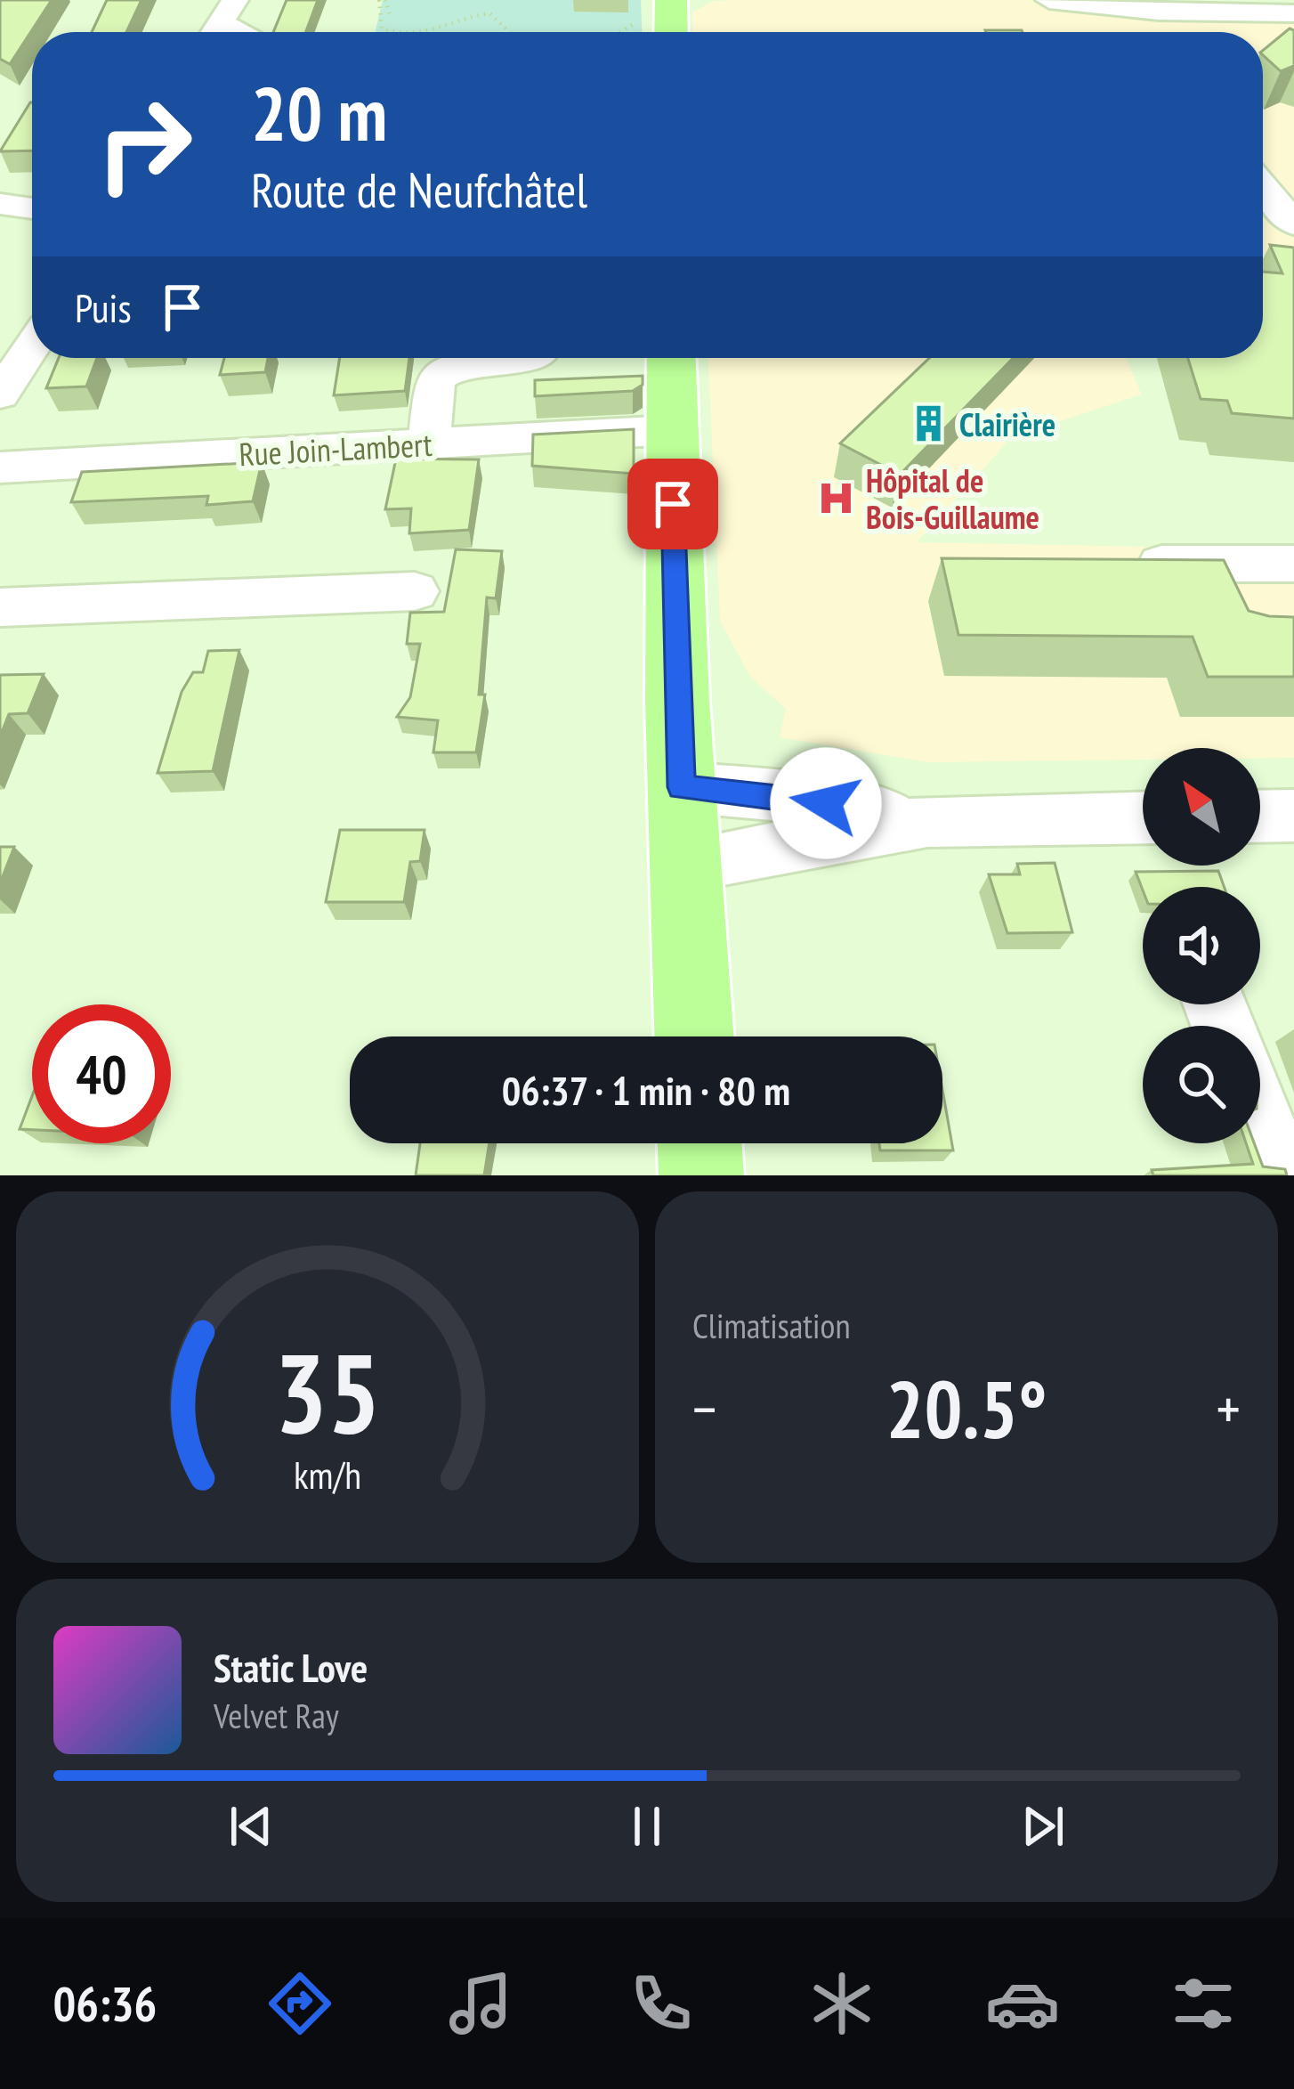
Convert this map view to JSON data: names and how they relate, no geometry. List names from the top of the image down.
{
  "streets": {
    "street": ["Rue Join-Lambert"]
  },
  "places": {
    "building": ["Clairière"],
    "hospital": ["Hôpital de Bois-Guillaume"]
  },
  "north": "top left",
  "page": {
    "turn": ["20 m", "Route de Neufchâtel"],
    "then": "Puis",
    "limit": "40",
    "trip": "06:37 · 1 min · 80 m",
    "tile": "Climatisation",
    "heat": ["−", "20.5°", "+"],
    "song": ["Static Love", "Velvet Ray"],
    "tabs": "06:36",
    "gauge": ["35", "km/h"]
  }
}
